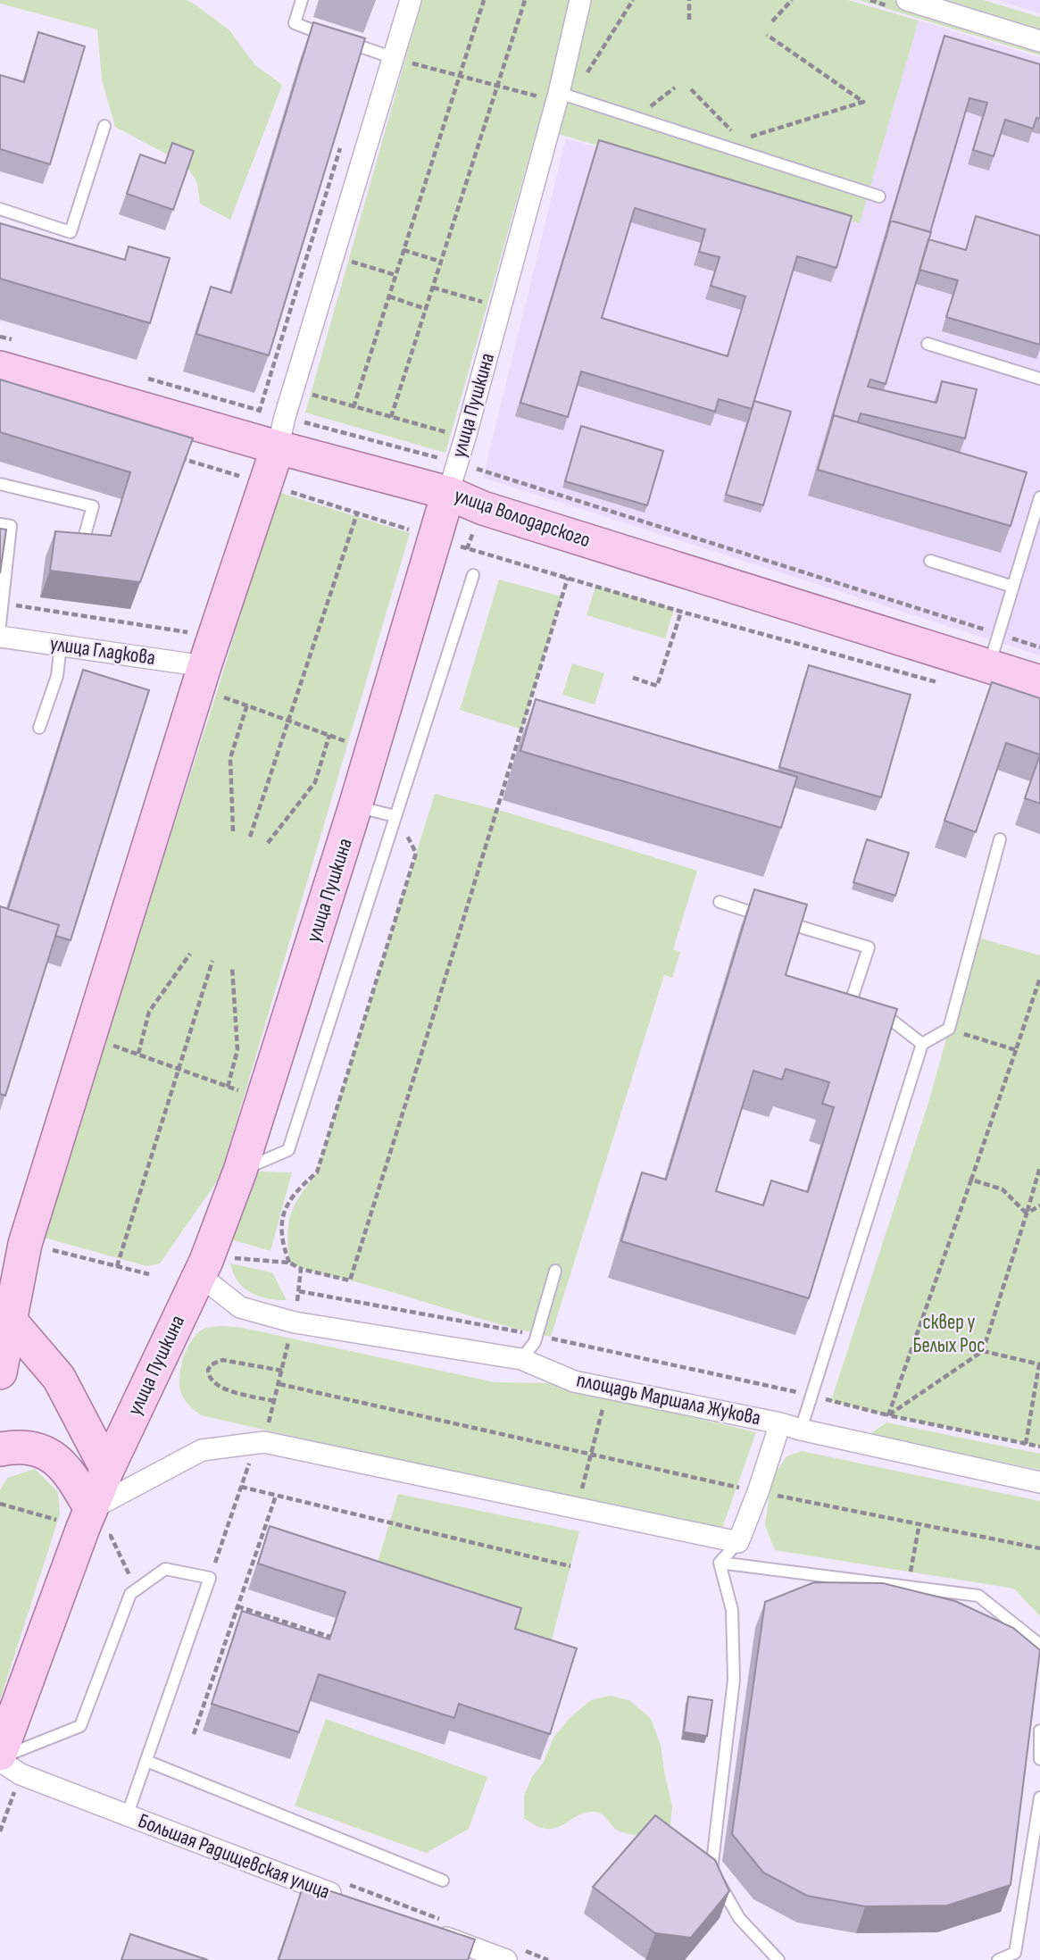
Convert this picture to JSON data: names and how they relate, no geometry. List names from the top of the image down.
{
  "streets": {
    "main road": ["улица Пушкина", "улица Володарского"],
    "street": ["улица Гладкова", "площадь Маршала Жукова", "Большая Радищевская улица"]
  },
  "crossings": [
    ["улица Пушкина", "улица Володарского"],
    ["улица Пушкина", "площадь Маршала Жукова"]
  ],
  "parks": ["сквер у Белых Рос"]
}
